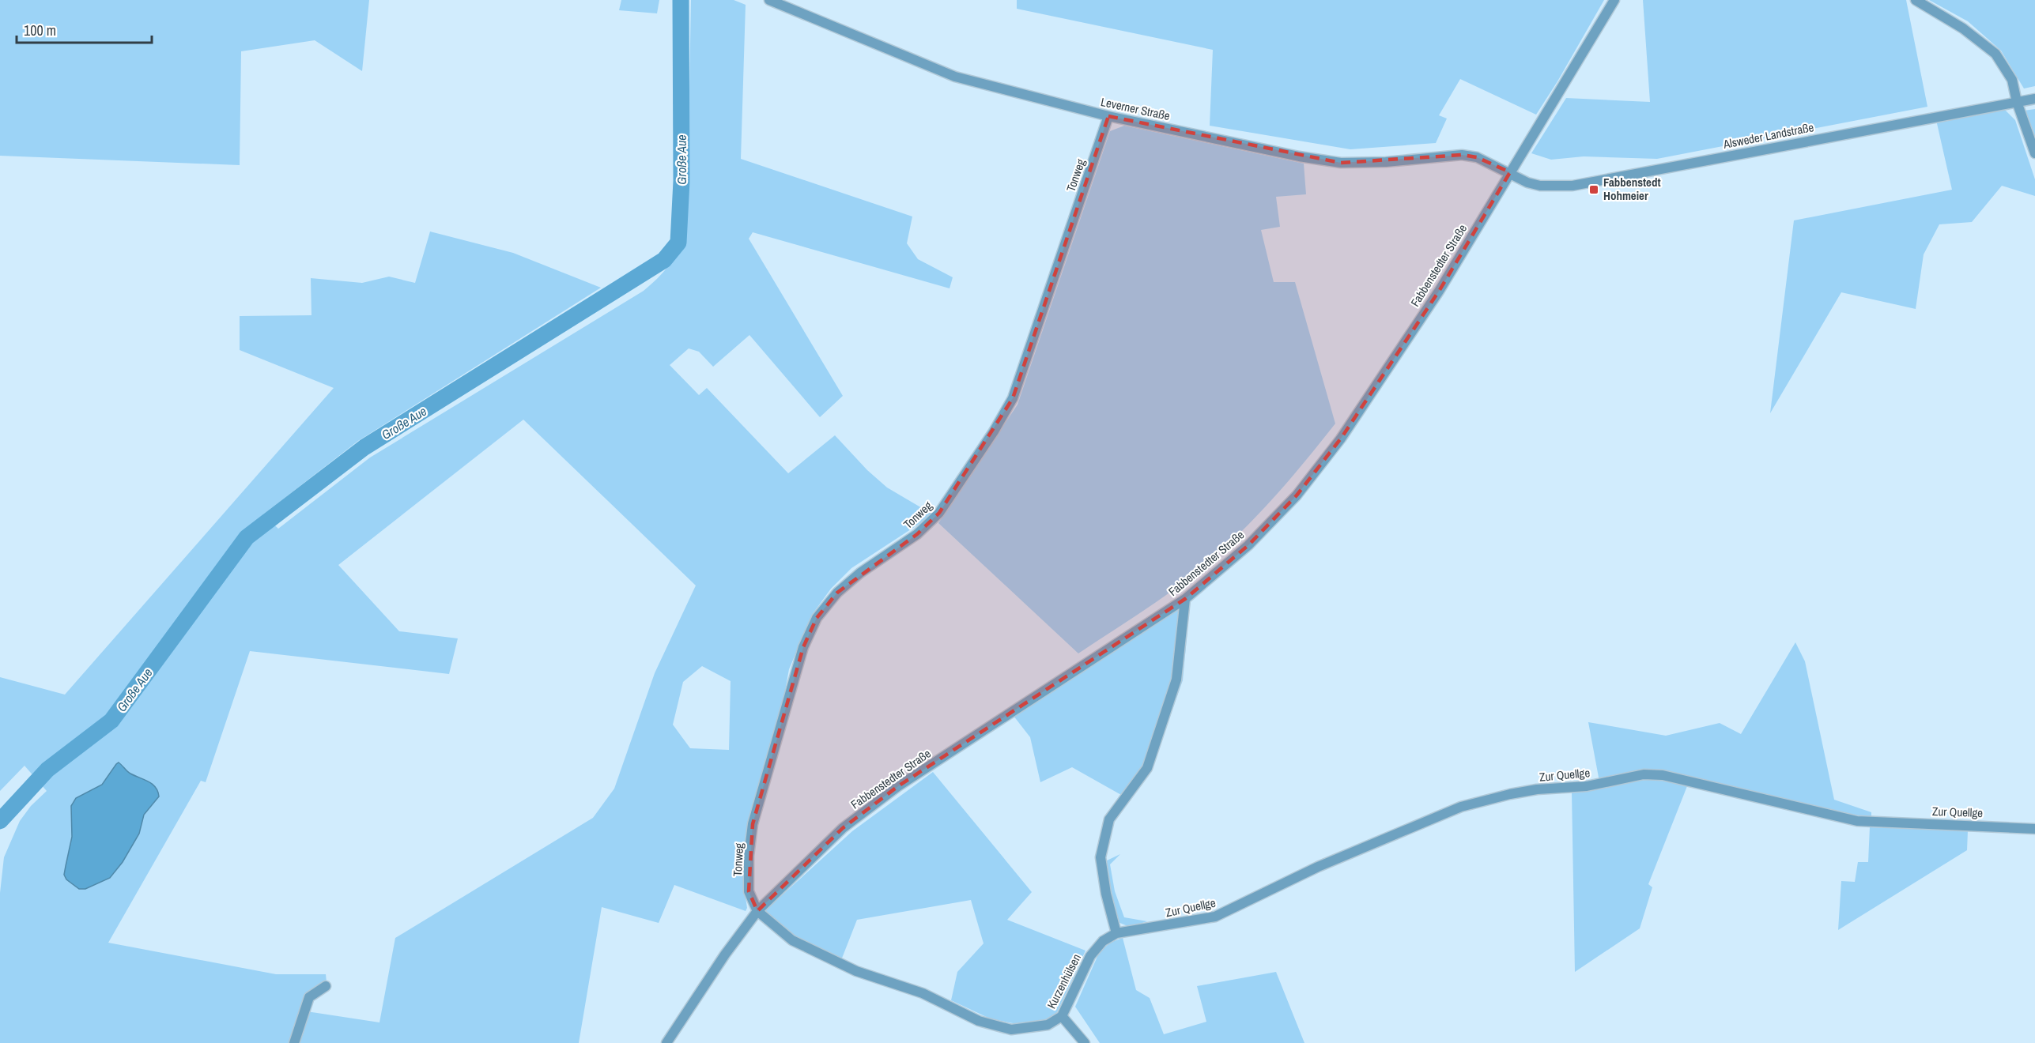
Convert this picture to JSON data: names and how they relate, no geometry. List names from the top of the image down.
{
  "streets": {
    "street": [
      "Leverner Straße",
      "Alsweder Landstraße",
      "Tonweg",
      "Fabbenstedter Straße",
      "Zur Quellge",
      "Kurzenhülsen"
    ]
  },
  "crossings": [
    ["Leverner Straße", "Alsweder Landstraße"],
    ["Leverner Straße", "Tonweg"],
    ["Leverner Straße", "Fabbenstedter Straße"],
    ["Alsweder Landstraße", "Fabbenstedter Straße"],
    ["Tonweg", "Fabbenstedter Straße"],
    ["Tonweg", "Kurzenhülsen"],
    ["Fabbenstedter Straße", "Kurzenhülsen"],
    ["Zur Quellge", "Kurzenhülsen"]
  ],
  "water": ["Große Aue"],
  "places": {
    "transit": ["Fabbenstedt Hohmeier"]
  },
  "scale_bar": "100 m"
}
